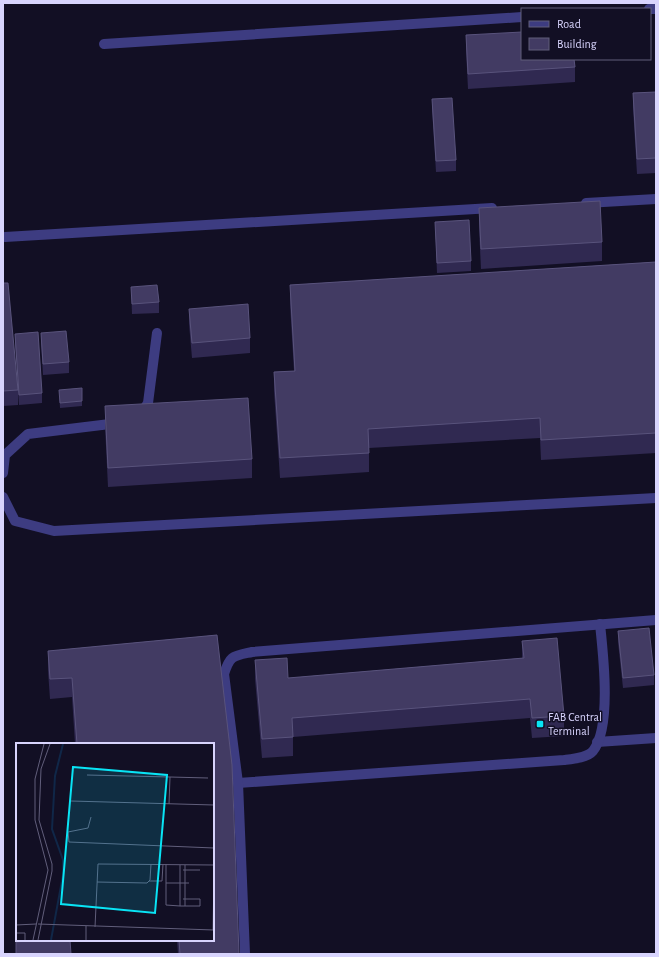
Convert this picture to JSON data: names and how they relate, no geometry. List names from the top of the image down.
{
  "places": {
    "transit": ["FAB Central Terminal"]
  },
  "legend": ["Road", "Building"]
}
